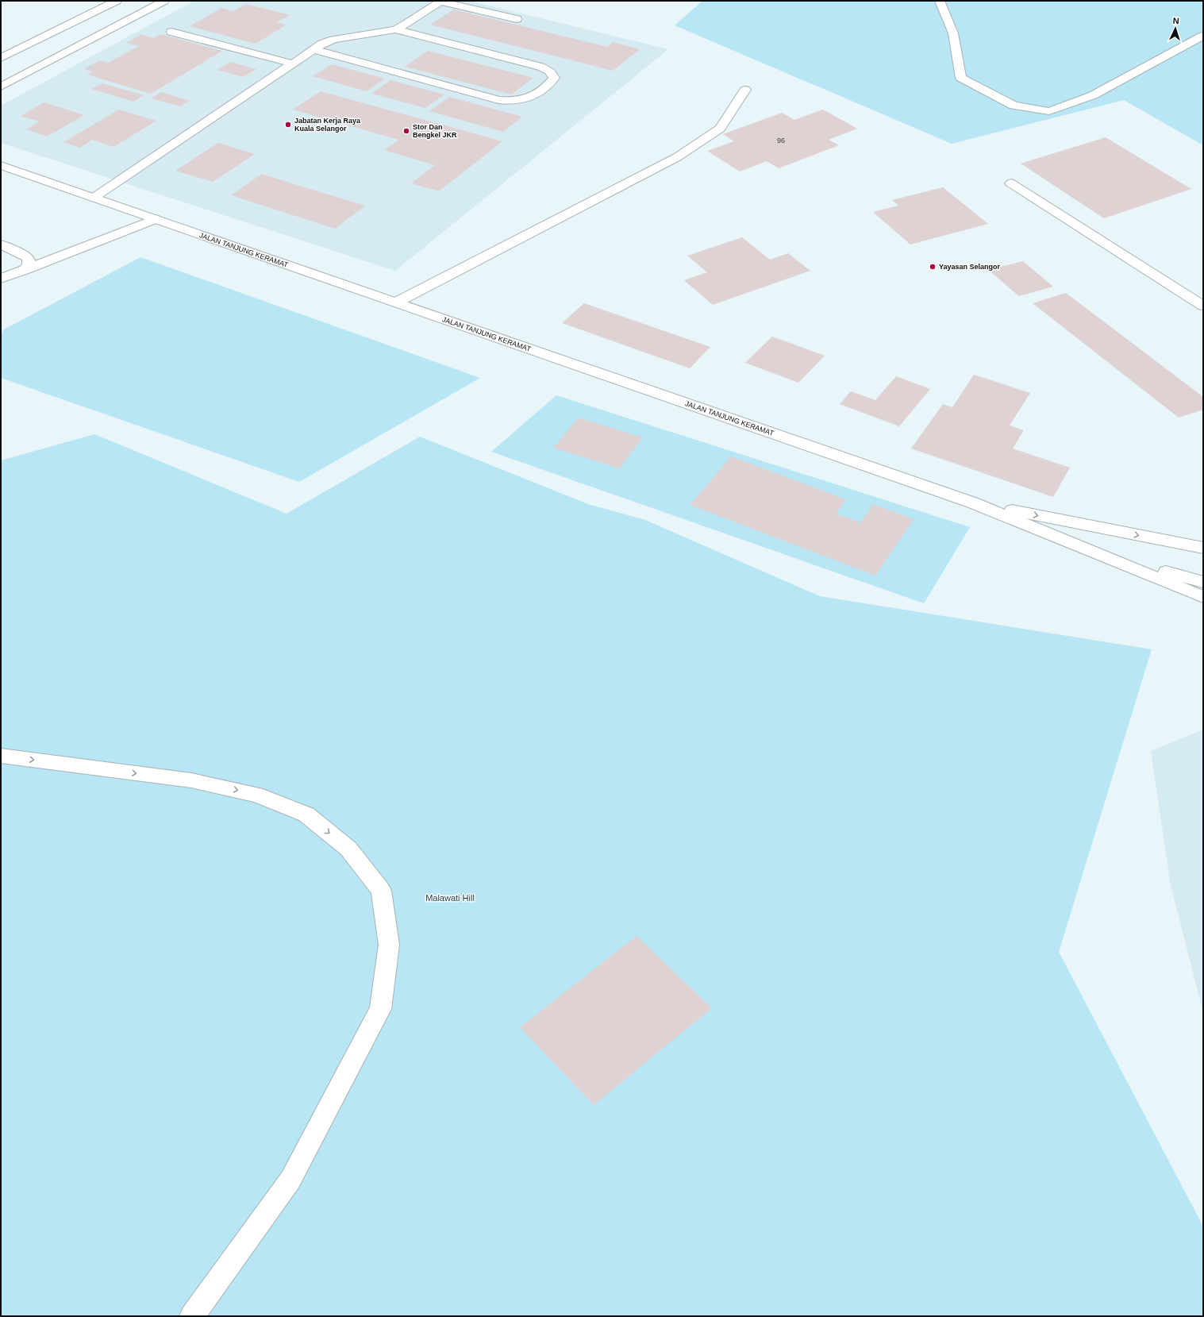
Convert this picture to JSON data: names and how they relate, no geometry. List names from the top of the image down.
{
  "streets": {
    "street": ["JALAN TANJUNG KERAMAT"]
  },
  "parks": ["Malawati Hill"],
  "places": ["Jabatan Kerja Raya Kuala Selangor", "Stor Dan Bengkel JKR", "Yayasan Selangor"],
  "house_numbers": ["96"],
  "north": "top"
}
